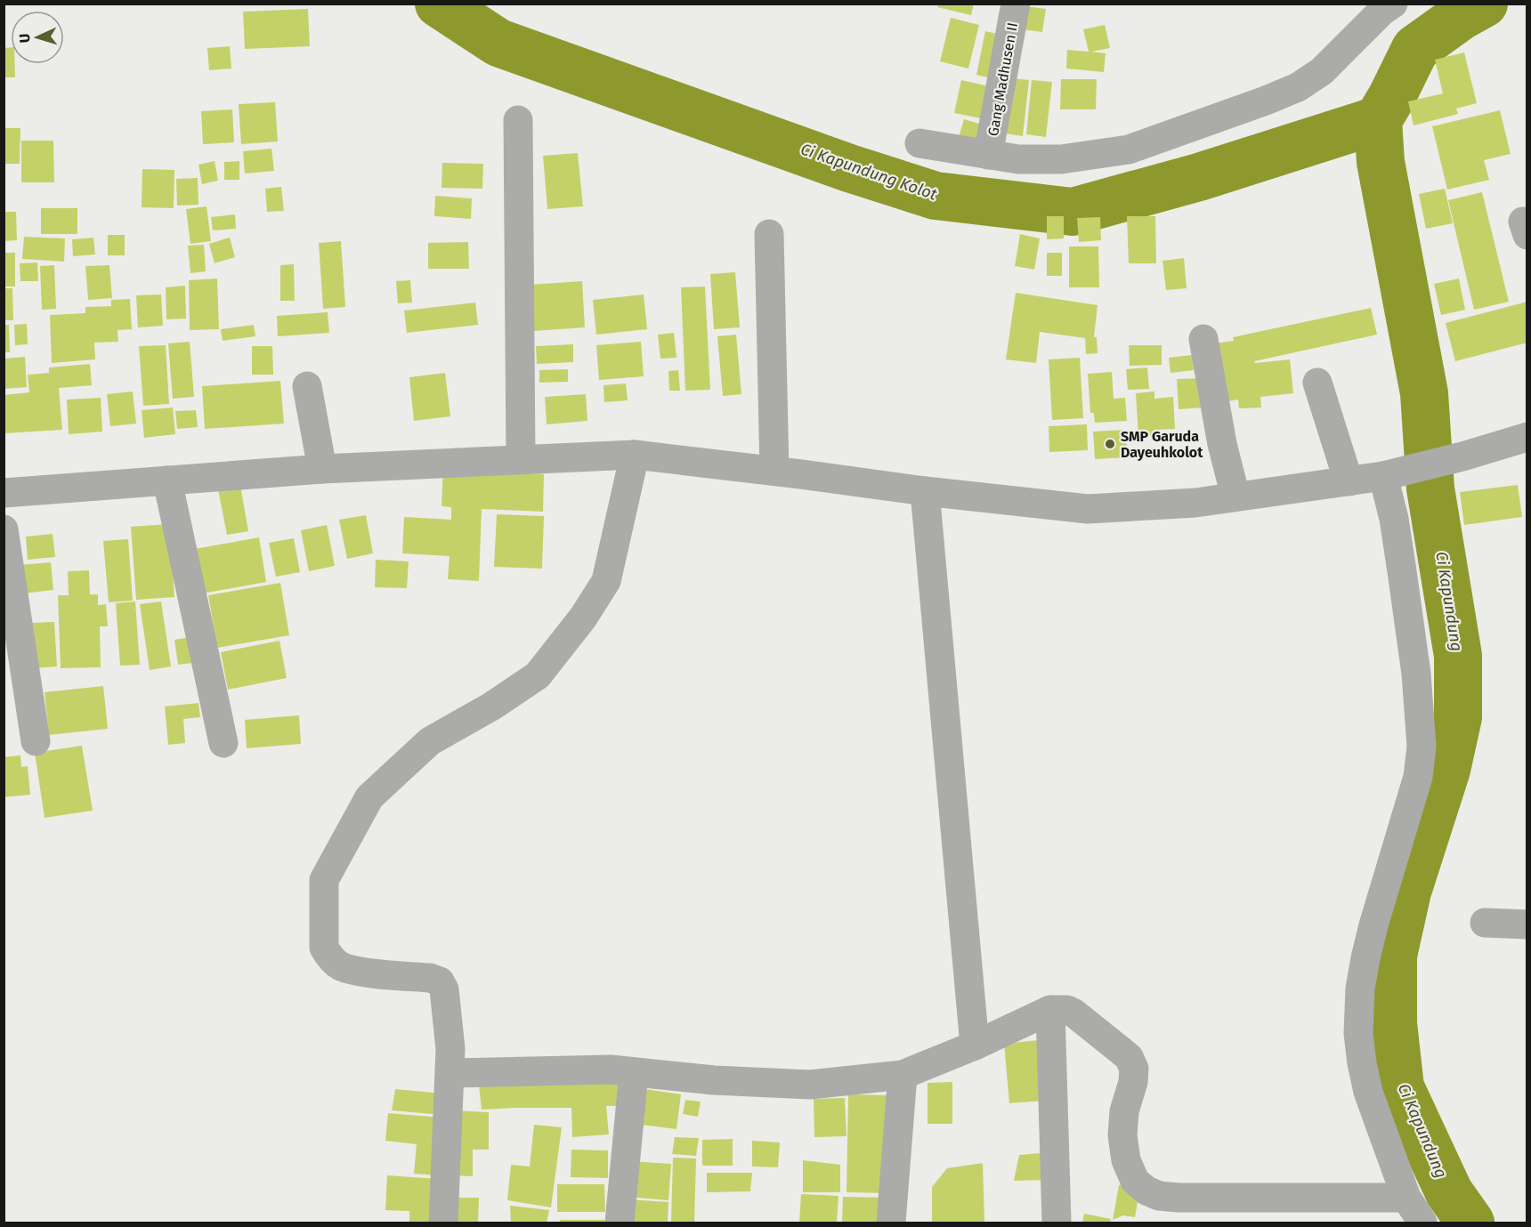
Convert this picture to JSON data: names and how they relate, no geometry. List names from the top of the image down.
{
  "streets": {
    "street": ["Gang Madhusen II"]
  },
  "water": ["Ci Kapundung Kolot", "Ci Kapundung"],
  "places": ["SMP Garuda Dayeuhkolot"],
  "north": "left"
}
